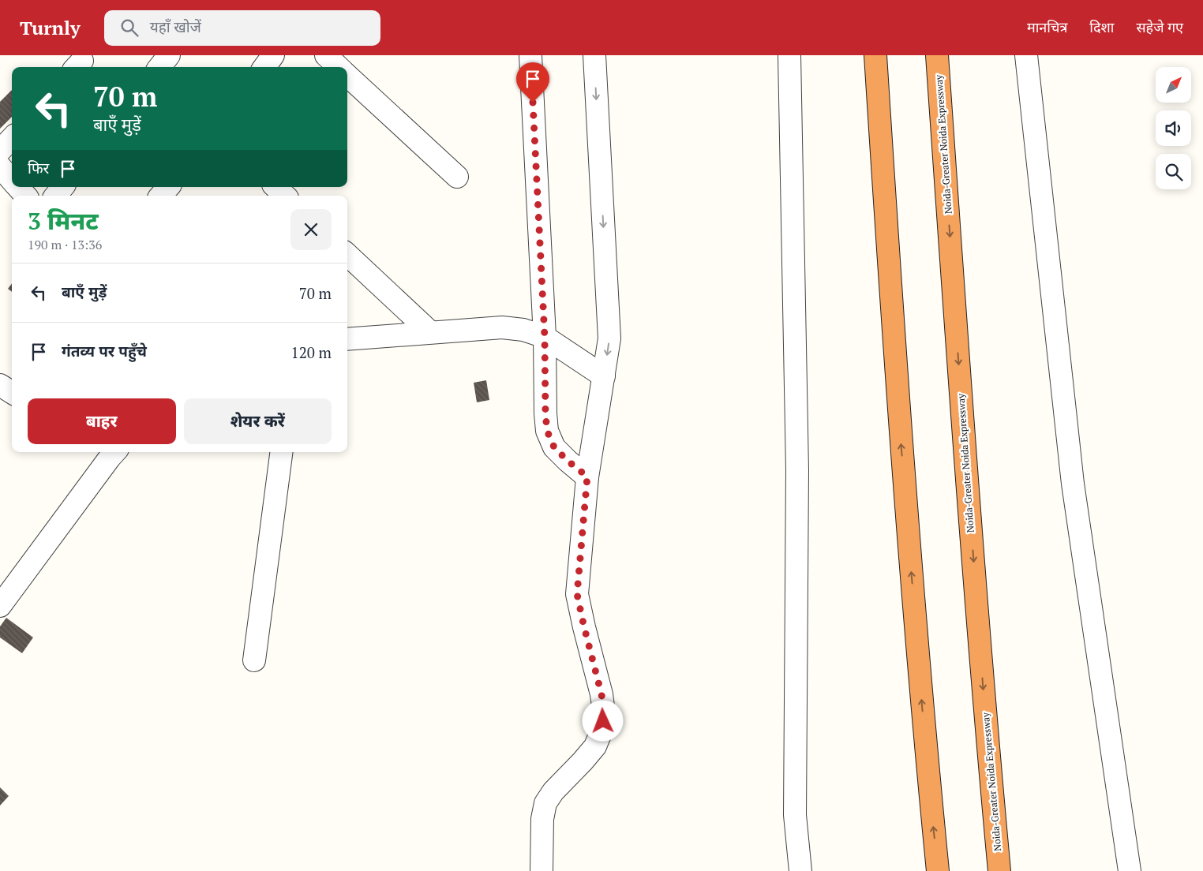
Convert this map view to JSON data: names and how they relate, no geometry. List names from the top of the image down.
{
  "streets": {
    "highway": ["Noida-Greater Noida Expressway"]
  },
  "north": "top right",
  "page": {
    "header": "Turnly",
    "search": "यहाँ खोजें",
    "nav": ["मानचित्र", "दिशा", "सहेजे गए"],
    "turn": ["70 m", "बाएँ मुड़ें"],
    "then": "फिर",
    "heading": ["3 मिनट", "190 m · 13:36"],
    "list": [
      {
        "name": "बाएँ मुड़ें",
        "value": "70 m"
      },
      {
        "name": "गंतव्य पर पहुँचे",
        "value": "120 m"
      }
    ],
    "buttons": ["बाहर", "शेयर करें"]
  }
}
